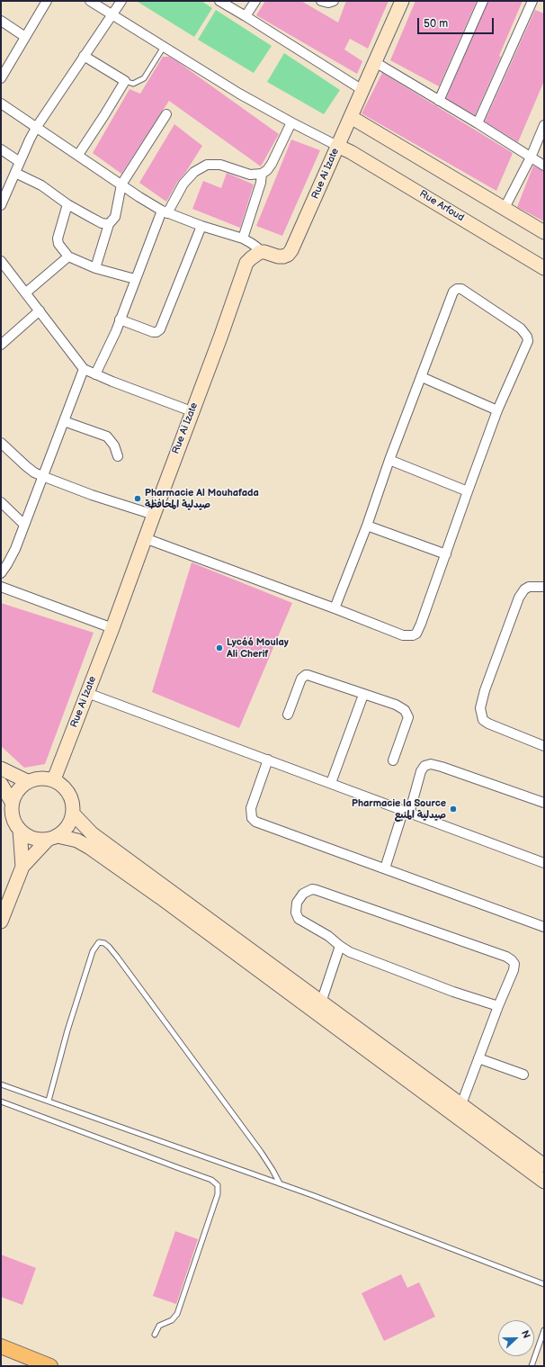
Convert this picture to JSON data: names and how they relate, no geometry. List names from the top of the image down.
{
  "streets": {
    "street": ["Rue Ai Izate", "Rue Arfoud"]
  },
  "crossings": [
    ["Rue Ai Izate", "Rue Arfoud"]
  ],
  "places": ["Pharmacie Al Mouhafada صيدلية المحافظة", "Lycéé Moulay Ali Cherif", "Pharmacie la Source صيدلية المنبع"],
  "scale_bar": "50 m",
  "north": "right"
}
